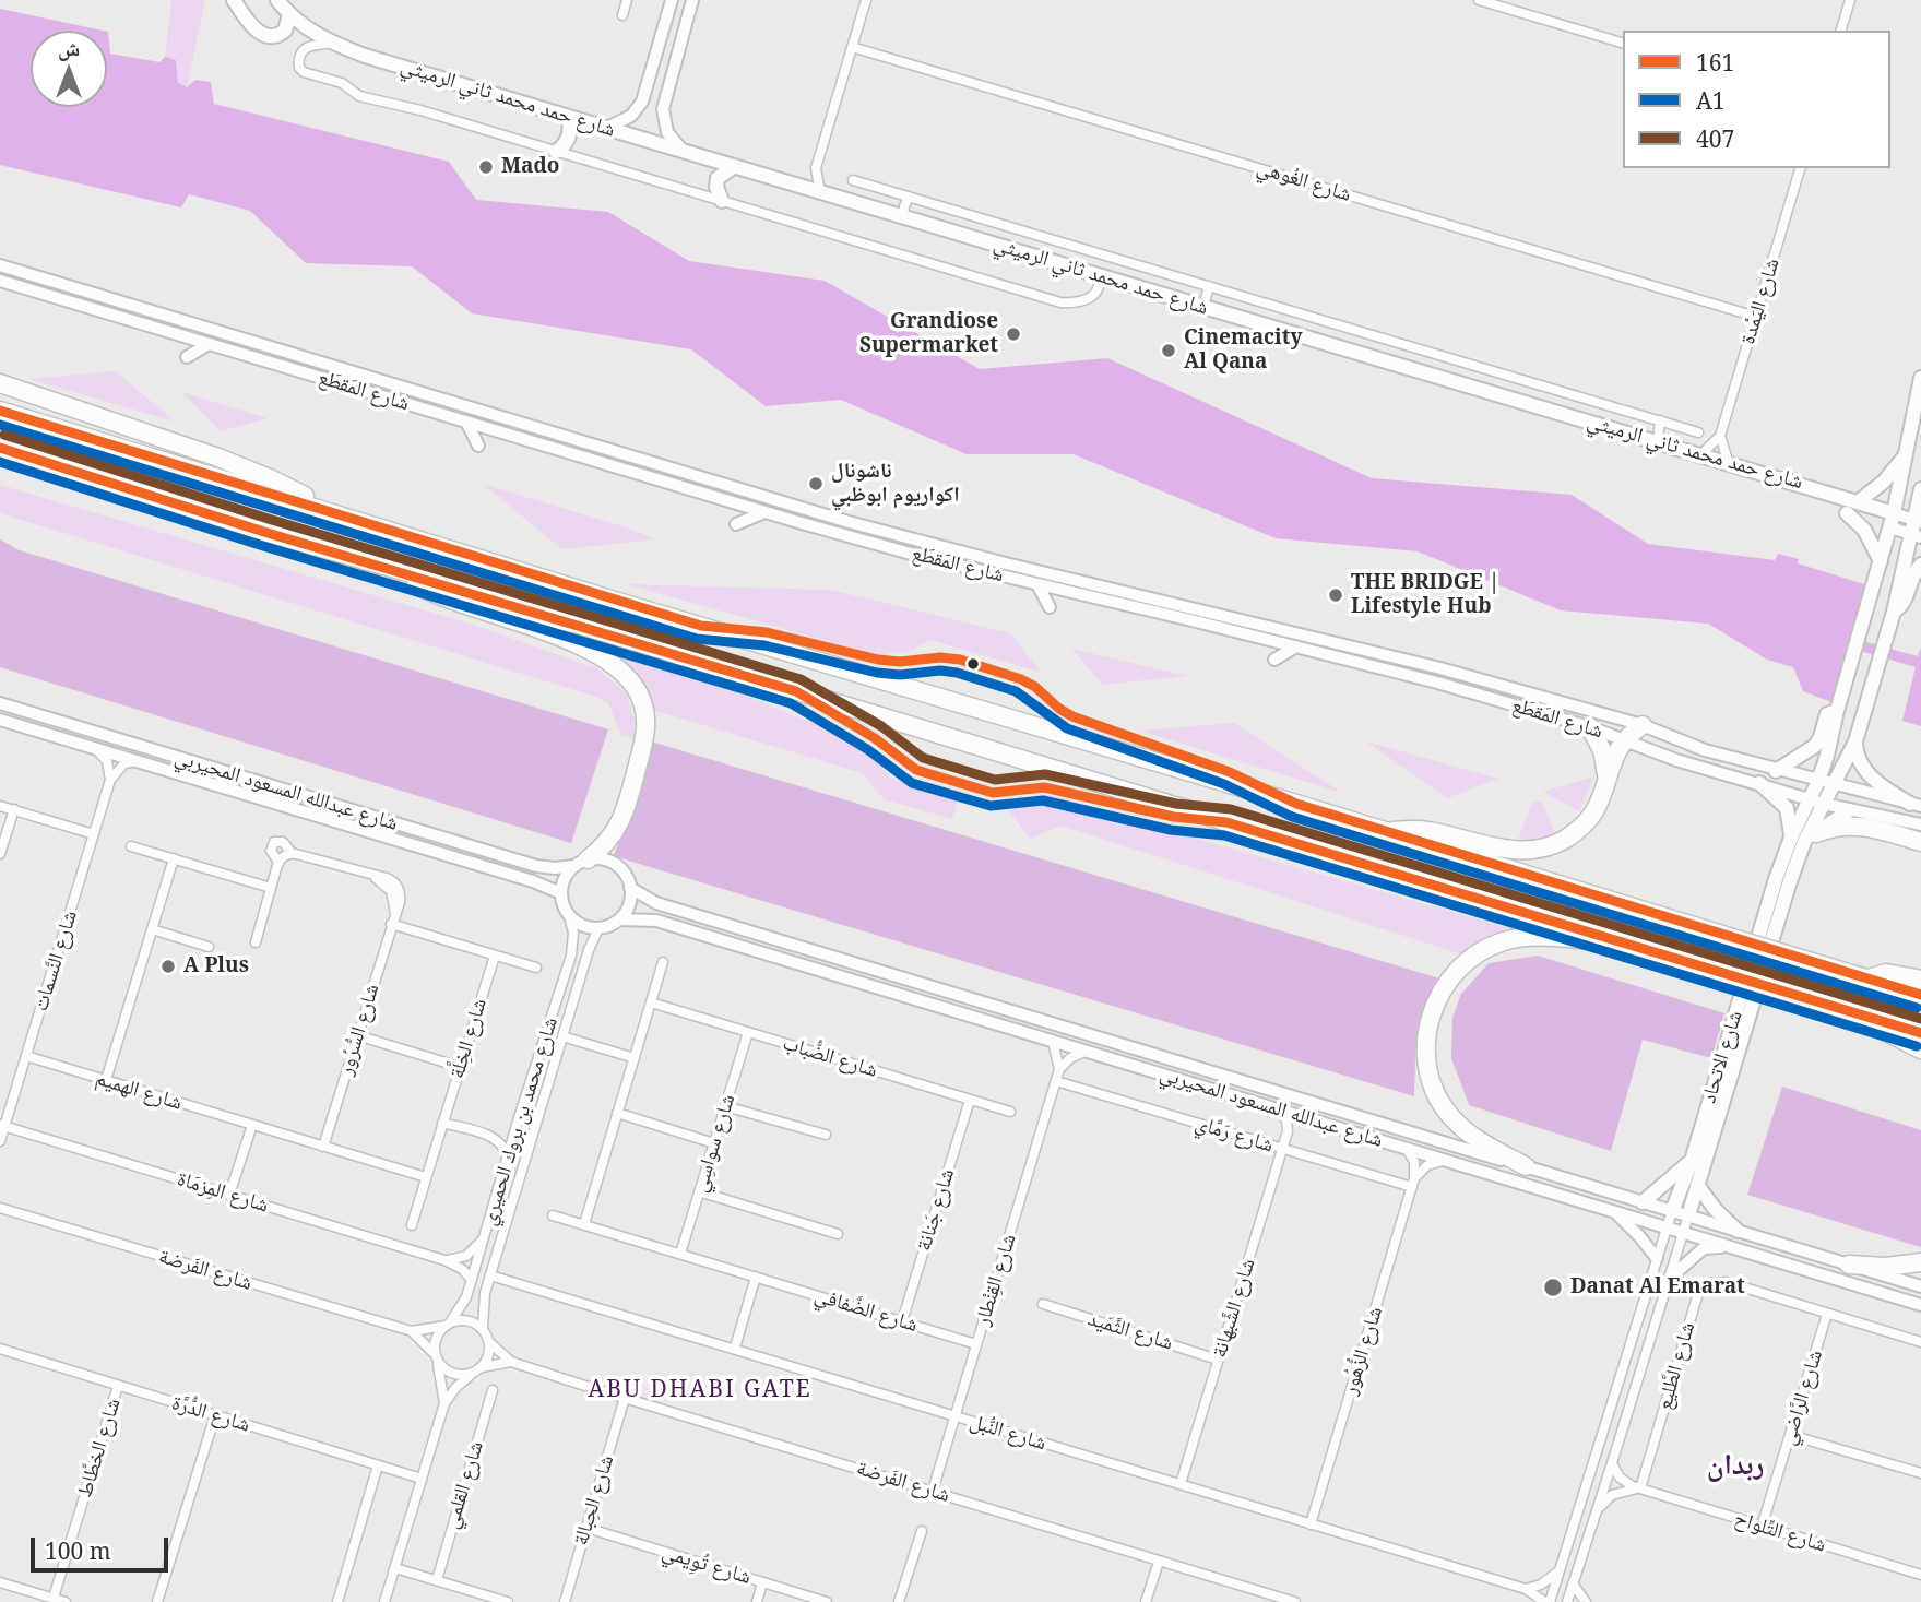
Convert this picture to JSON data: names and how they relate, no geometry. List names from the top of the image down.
{
  "streets": {
    "main road": ["شارع حمد محمد ثاني الرميثي", "شارع الاتحاد"],
    "street": [
      "شارع الغُوهي",
      "شارع اليَمْدة",
      "شارع المَقطَع",
      "شارع عبدالله المسعود المحيربي",
      "شارع النَّسمات",
      "شارع السُّرُور",
      "شارع الخِلَّة",
      "شارع الضُّباب",
      "شارع الهميم",
      "شارع محمد بن بروك الحميري",
      "شارع رَمَّاي",
      "شارع سواسِي",
      "شارع المِزمَاة",
      "شارع جَنانة",
      "شارع الفَرضة",
      "شارع القِنْطار",
      "شارع الشَّبهانة",
      "شارع الضَّفافي",
      "شارع الثَّمَيد",
      "شارع الزُّهُور",
      "شارع الطَّليع",
      "شارع الرَّاضي",
      "شارع الدُّرَّة",
      "شارع النُّبل",
      "شارع الخطَّاط",
      "شارع القلمي",
      "شارع الحِبالة",
      "شارع التِّلواح",
      "شارع تُوِيمي"
    ]
  },
  "crossings": [
    ["شارع حمد محمد ثاني الرميثي", "شارع اليَمْدة"],
    ["شارع حمد محمد ثاني الرميثي", "شارع الاتحاد"],
    ["شارع الغُوهي", "شارع اليَمْدة"],
    ["شارع المَقطَع", "شارع الاتحاد"],
    ["شارع عبدالله المسعود المحيربي", "شارع الاتحاد"],
    ["شارع عبدالله المسعود المحيربي", "شارع محمد بن بروك الحميري"],
    ["شارع عبدالله المسعود المحيربي", "شارع القِنْطار"],
    ["شارع النَّسمات", "شارع الهميم"],
    ["شارع النَّسمات", "شارع المِزمَاة"],
    ["شارع السُّرُور", "شارع الهميم"],
    ["شارع الخِلَّة", "شارع الهميم"],
    ["شارع الضُّباب", "شارع سواسِي"],
    ["شارع الضُّباب", "شارع جَنانة"],
    ["شارع الاتحاد", "شارع النُّبل"],
    ["شارع الاتحاد", "شارع التِّلواح"],
    ["شارع محمد بن بروك الحميري", "شارع المِزمَاة"],
    ["شارع محمد بن بروك الحميري", "شارع الفَرضة"],
    ["شارع محمد بن بروك الحميري", "شارع النُّبل"],
    ["شارع رَمَّاي", "شارع القِنْطار"],
    ["شارع رَمَّاي", "شارع الشَّبهانة"],
    ["شارع رَمَّاي", "شارع الزُّهُور"],
    ["شارع سواسِي", "شارع الضَّفافي"],
    ["شارع جَنانة", "شارع الضَّفافي"],
    ["شارع الفَرضة", "شارع القِنْطار"],
    ["شارع الفَرضة", "شارع الحِبالة"],
    ["شارع القِنْطار", "شارع الضَّفافي"],
    ["شارع القِنْطار", "شارع النُّبل"],
    ["شارع الشَّبهانة", "شارع الثَّمَيد"],
    ["شارع الشَّبهانة", "شارع النُّبل"],
    ["شارع الزُّهُور", "شارع النُّبل"],
    ["شارع الطَّليع", "شارع الرَّاضي"],
    ["شارع الطَّليع", "شارع التِّلواح"],
    ["شارع الرَّاضي", "شارع التِّلواح"],
    ["شارع الدُّرَّة", "شارع الخطَّاط"],
    ["شارع الحِبالة", "شارع تُوِيمي"]
  ],
  "districts": ["ABU DHABI GATE", "ربدان"],
  "places": [
    "Mado",
    "Grandiose Supermarket",
    "Cinemacity Al Qana",
    "ناشونال اكواريوم ابوظبي",
    "THE BRIDGE | Lifestyle Hub",
    "A Plus",
    "Danat Al Emarat"
  ],
  "lines": ["transit line 161", "transit line A1", "transit line 407"],
  "legend": ["161", "A1", "407"],
  "scale_bar": "100 m",
  "north": "top"
}
